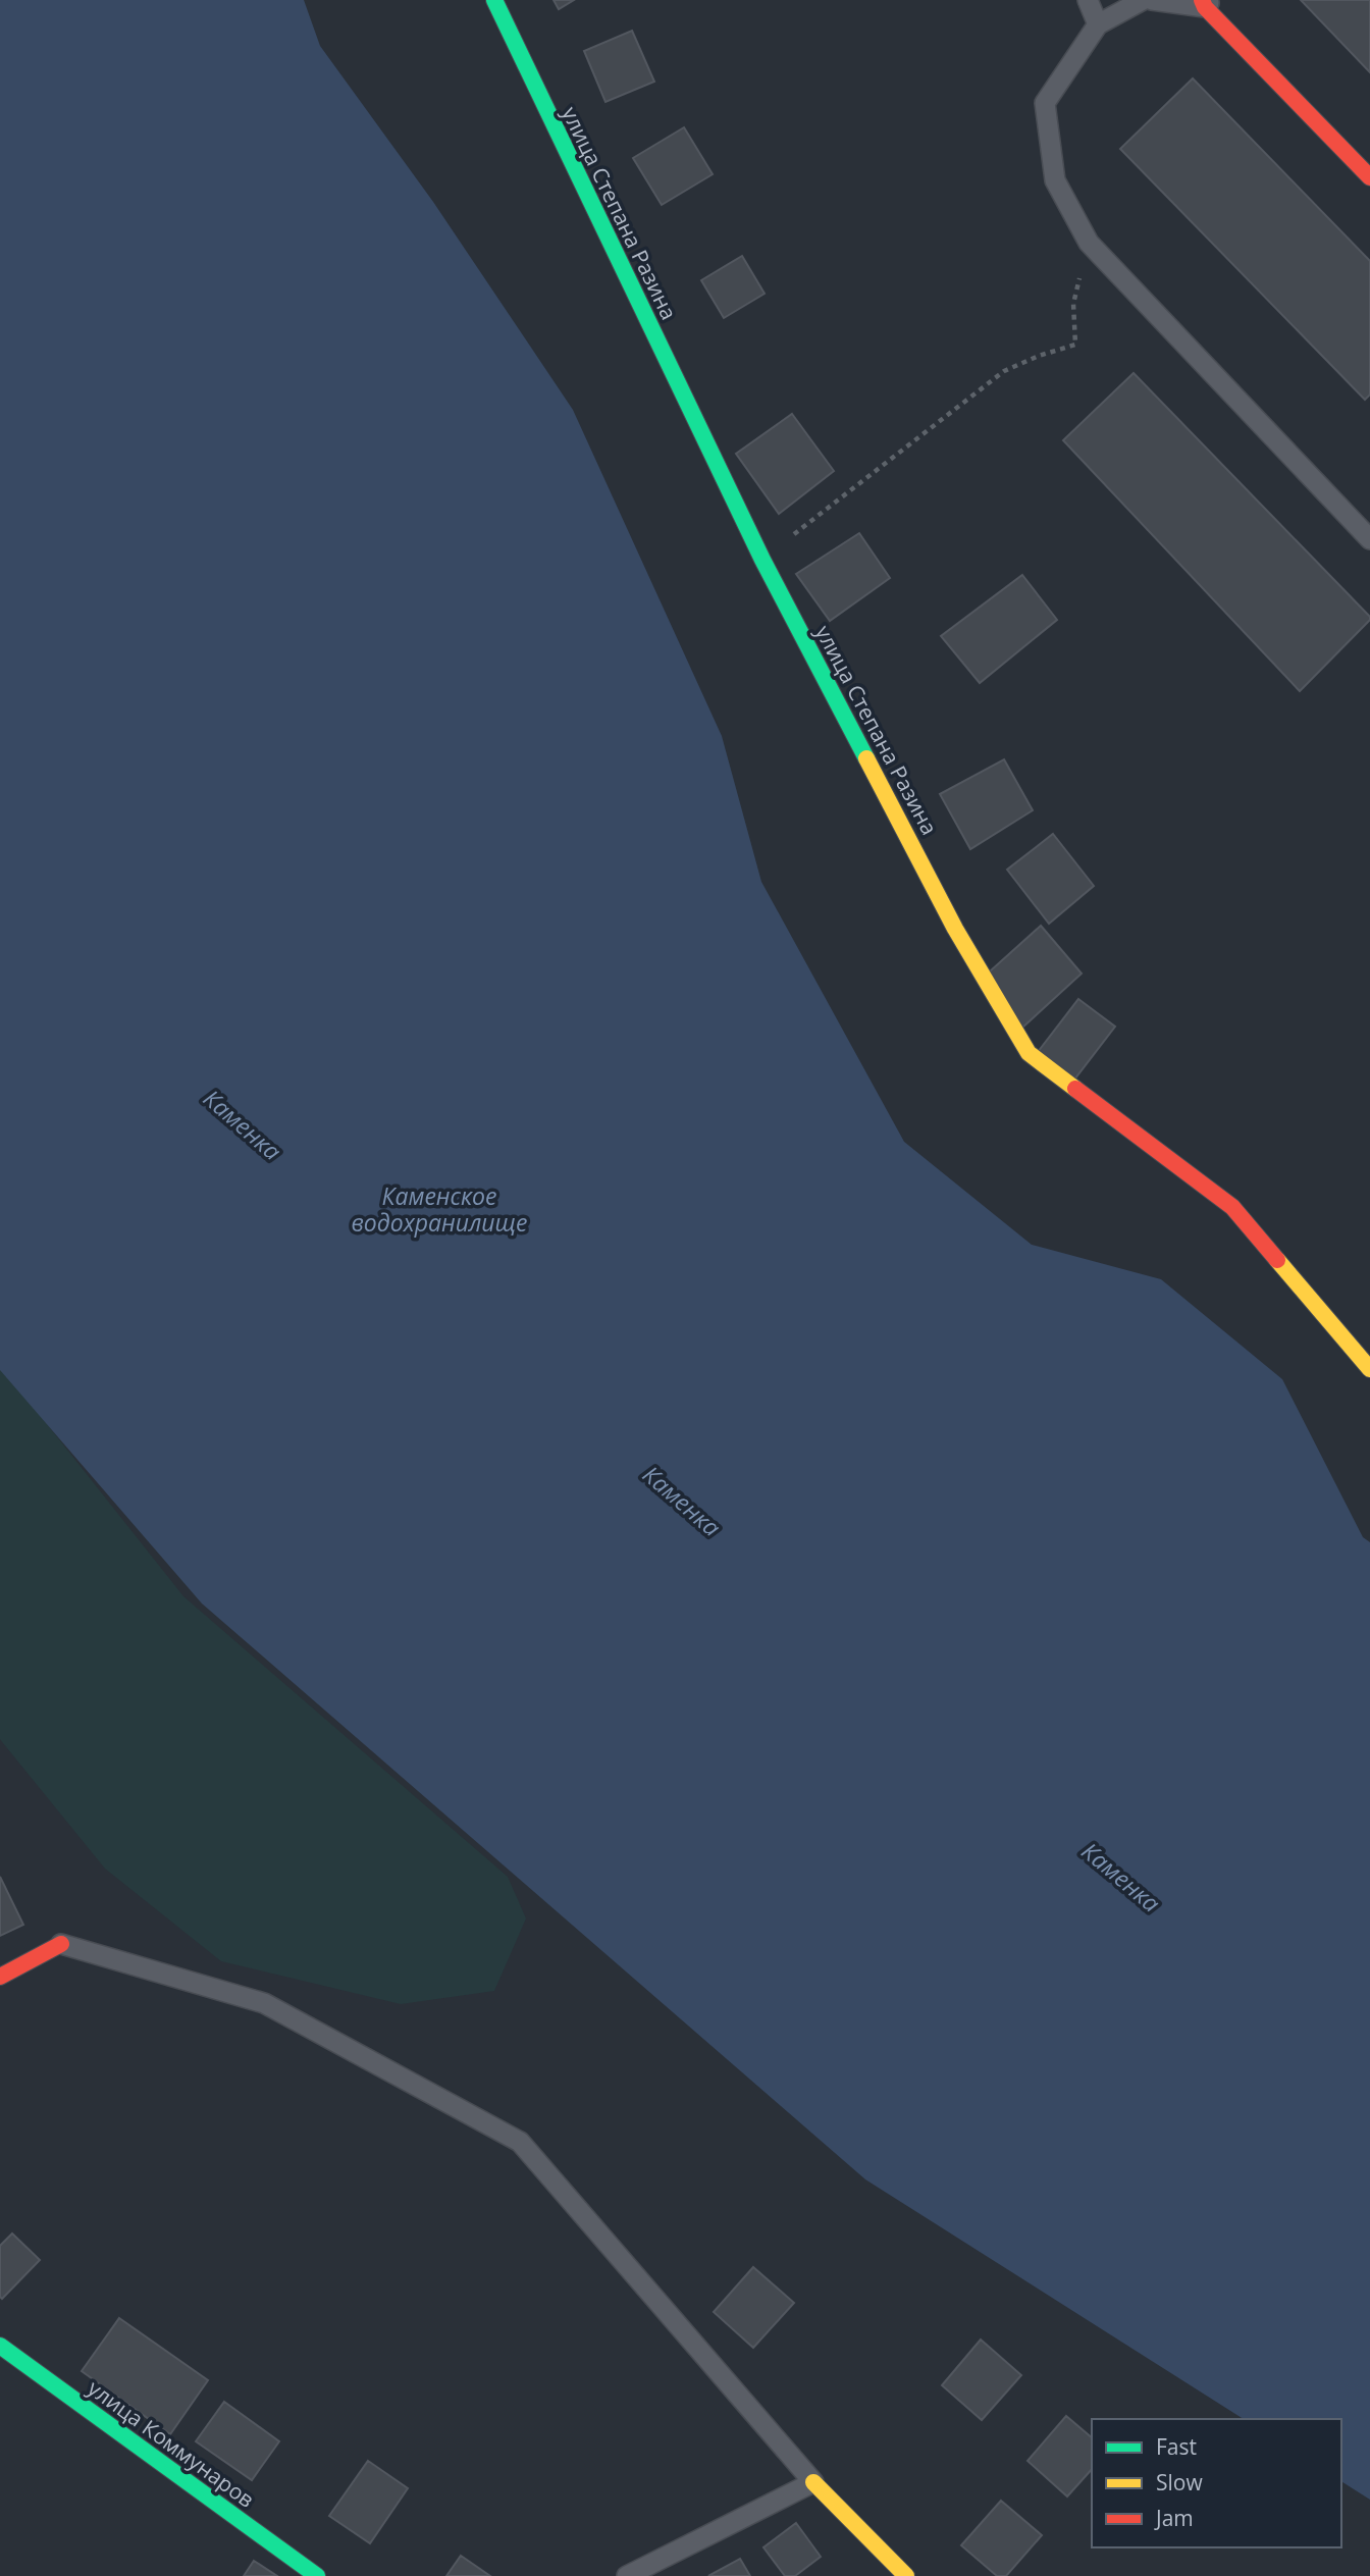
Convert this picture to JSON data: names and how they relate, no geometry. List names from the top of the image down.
{
  "streets": {
    "street": ["улица Степана Разина", "улица Коммунаров"]
  },
  "water": ["Каменка", "Каменское водохранилище"],
  "legend": ["Fast", "Slow", "Jam"]
}
